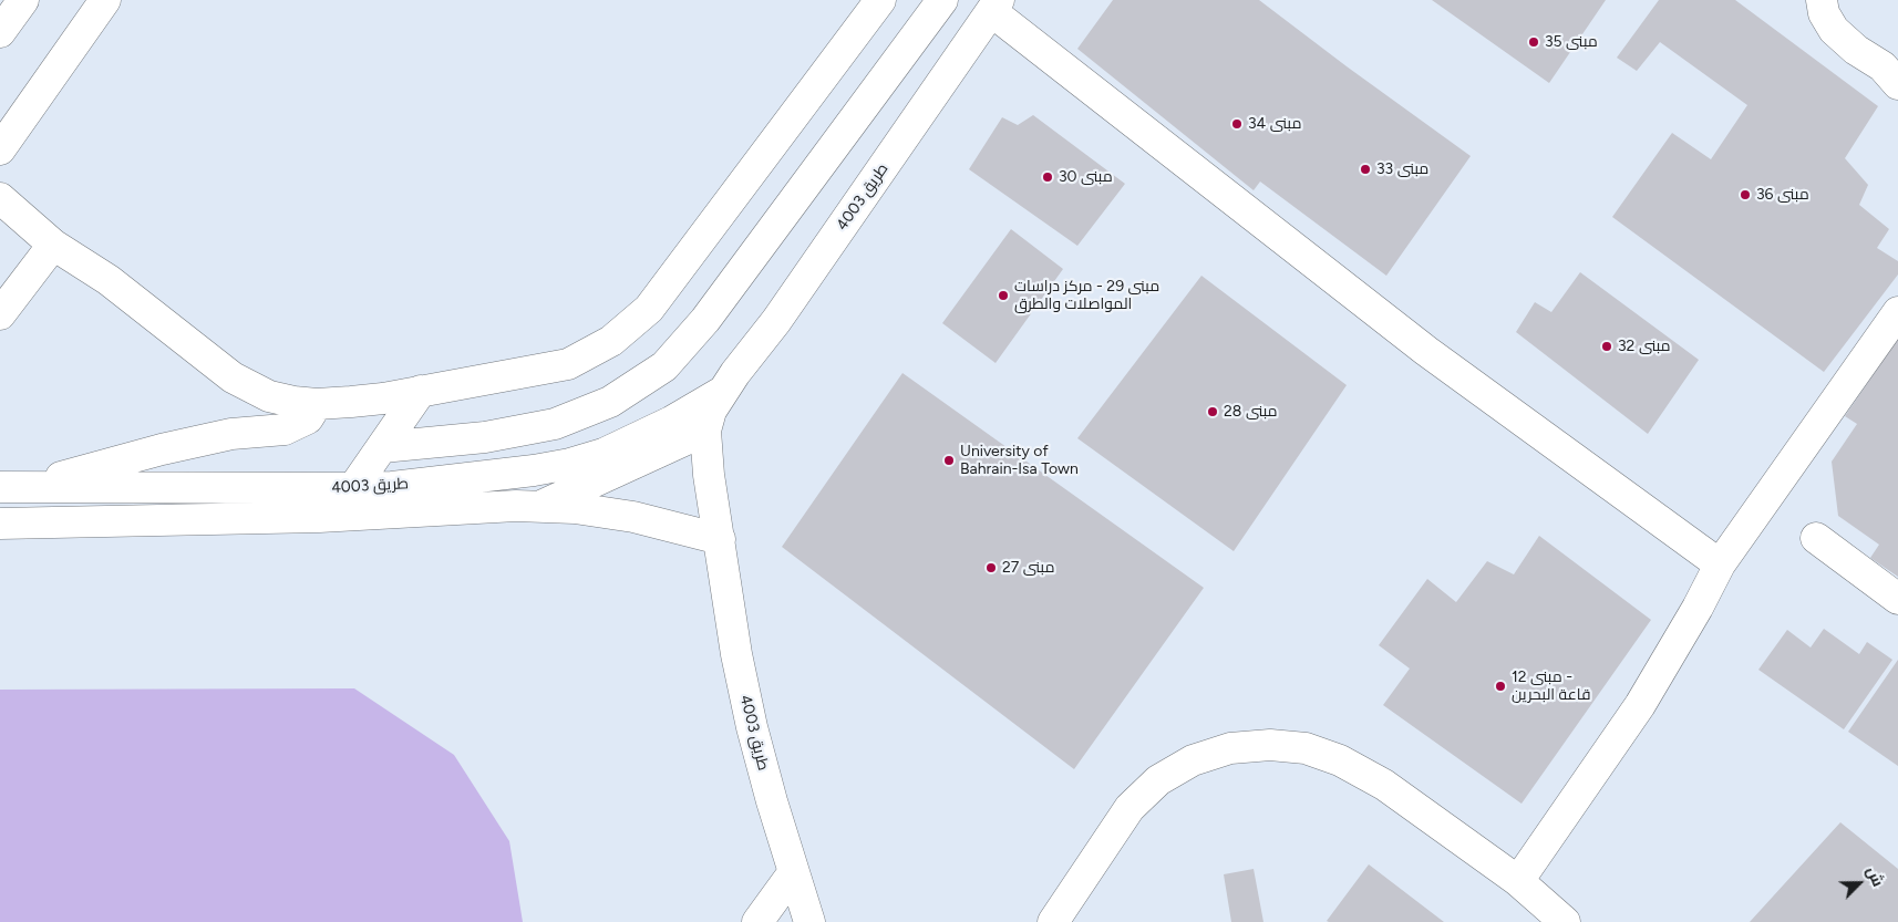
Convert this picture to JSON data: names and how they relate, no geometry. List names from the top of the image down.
{
  "streets": {
    "lane": ["طريق 4003"]
  },
  "places": [
    "مبنى 35",
    "مبنى 34",
    "مبنى 33",
    "مبنى 30",
    "مبنى 36",
    "مبنى 29 - مركز دراسات المواصلات والطرق",
    "مبنى 32",
    "مبنى 28",
    "University of Bahrain-Isa Town",
    "مبنى 27",
    "مبنى 12 - قاعة البحرين"
  ],
  "north": "top right"
}
